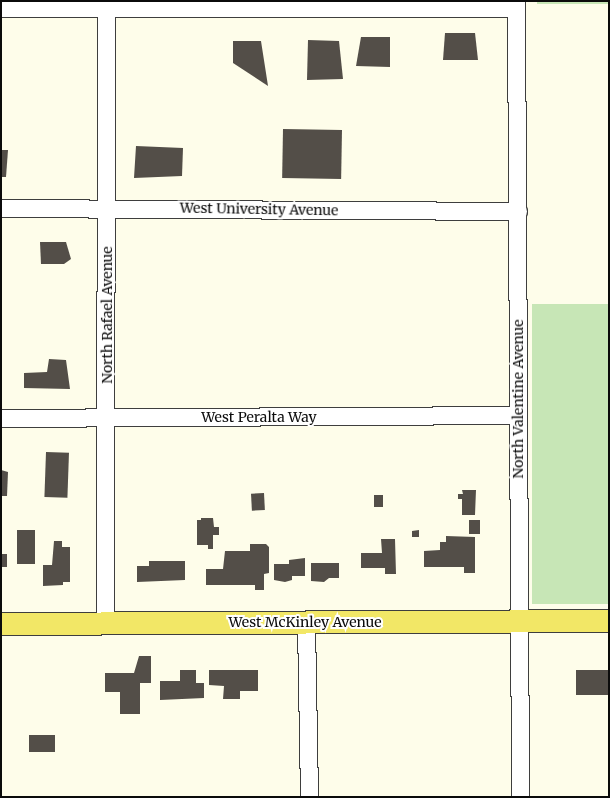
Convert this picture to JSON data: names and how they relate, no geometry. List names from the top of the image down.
{
  "streets": {
    "main road": ["West McKinley Avenue"],
    "street": [
      "West University Avenue",
      "North Rafael Avenue",
      "North Valentine Avenue",
      "West Peralta Way"
    ]
  },
  "crossings": [
    ["West University Avenue", "North Rafael Avenue"],
    ["West University Avenue", "North Valentine Avenue"],
    ["North Rafael Avenue", "West Peralta Way"],
    ["North Rafael Avenue", "West McKinley Avenue"],
    ["North Valentine Avenue", "West Peralta Way"],
    ["North Valentine Avenue", "West McKinley Avenue"]
  ]
}
